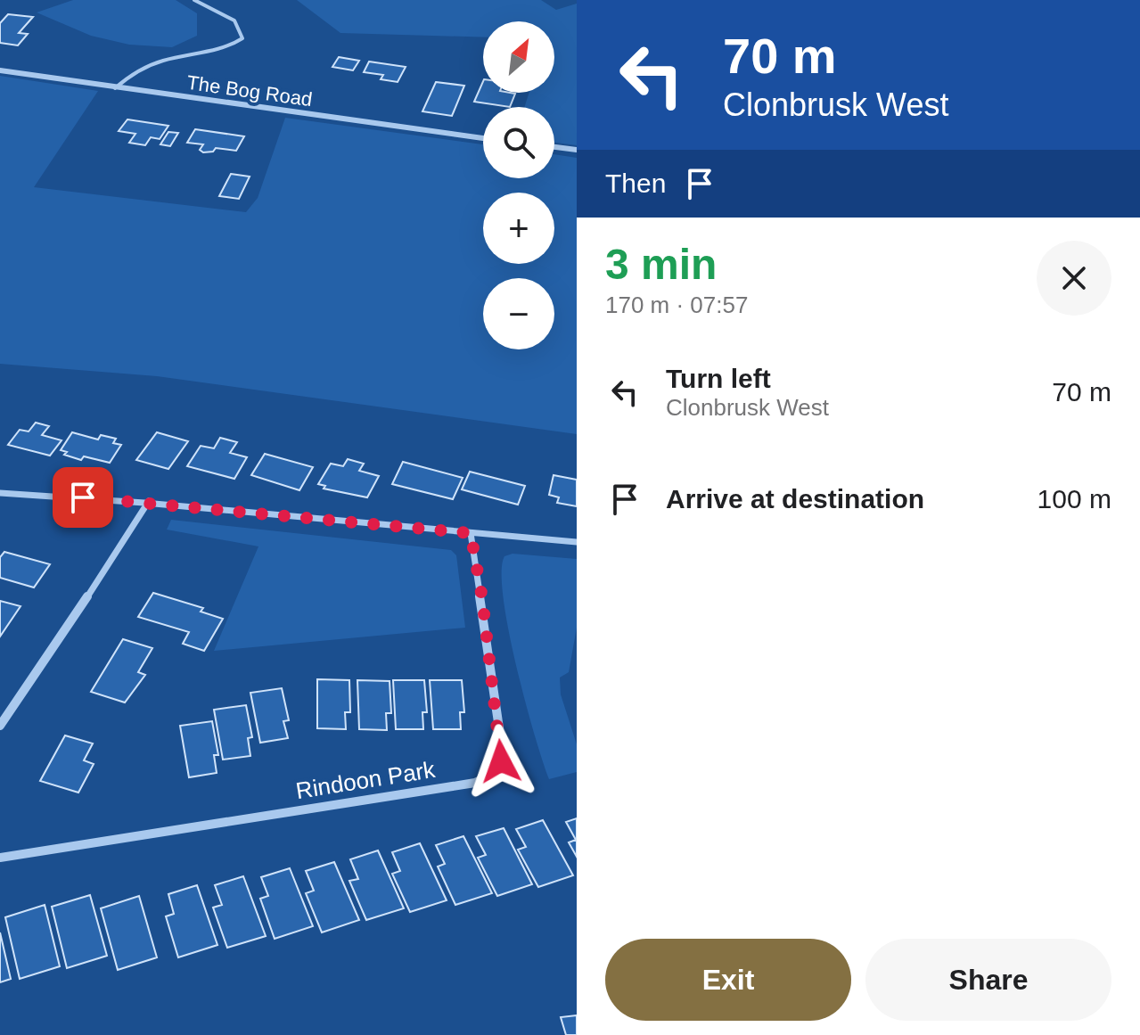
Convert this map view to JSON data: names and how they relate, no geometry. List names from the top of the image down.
{
  "streets": {
    "street": ["The Bog Road", "Rindoon Park"]
  },
  "north": "top right",
  "page": {
    "turn": ["70 m", "Clonbrusk West"],
    "map_buttons": ["+", "−"],
    "then": "Then",
    "heading": ["3 min", "170 m · 07:57"],
    "list": [
      {
        "name": "Turn left",
        "note": "Clonbrusk West",
        "value": "70 m"
      },
      {
        "name": "Arrive at destination",
        "value": "100 m"
      }
    ],
    "buttons": ["Exit", "Share"]
  }
}
